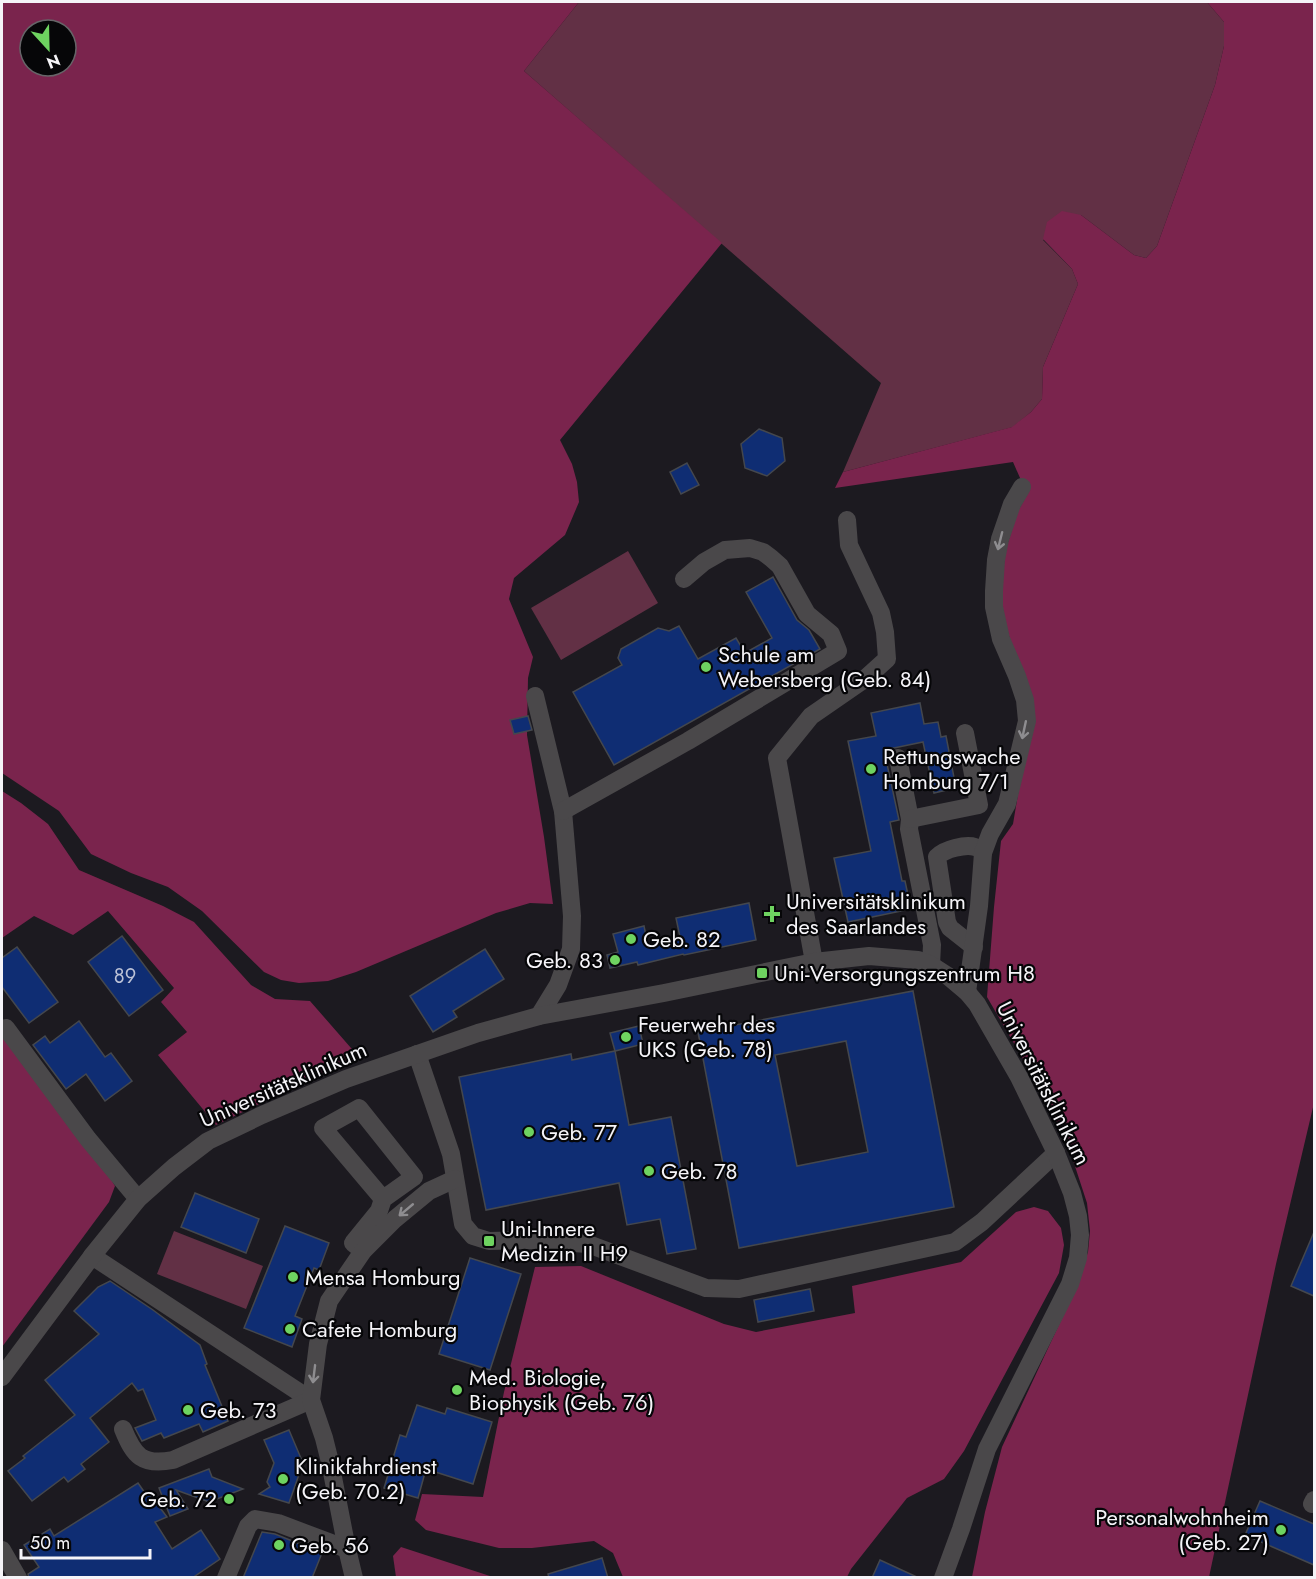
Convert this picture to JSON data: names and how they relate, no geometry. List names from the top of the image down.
{
  "streets": {
    "street": ["Universitätsklinikum"]
  },
  "places": {
    "other": [
      "Schule am Webersberg (Geb. 84)",
      "Rettungswache Homburg 7/1",
      "Geb. 82",
      "Geb. 83",
      "Feuerwehr des UKS (Geb. 78)",
      "Geb. 77",
      "Geb. 78",
      "Mensa Homburg",
      "Cafete Homburg",
      "Med. Biologie, Biophysik (Geb. 76)",
      "Geb. 73",
      "Klinikfahrdienst (Geb. 70.2)",
      "Geb. 72",
      "Personalwohnheim (Geb. 27)",
      "Geb. 56"
    ],
    "health": ["Universitätsklinikum des Saarlandes"],
    "transit": ["Uni-Versorgungszentrum H8", "Uni-Innere Medizin II H9"]
  },
  "house_numbers": ["89"],
  "scale_bar": "50 m",
  "north": "bottom"
}
